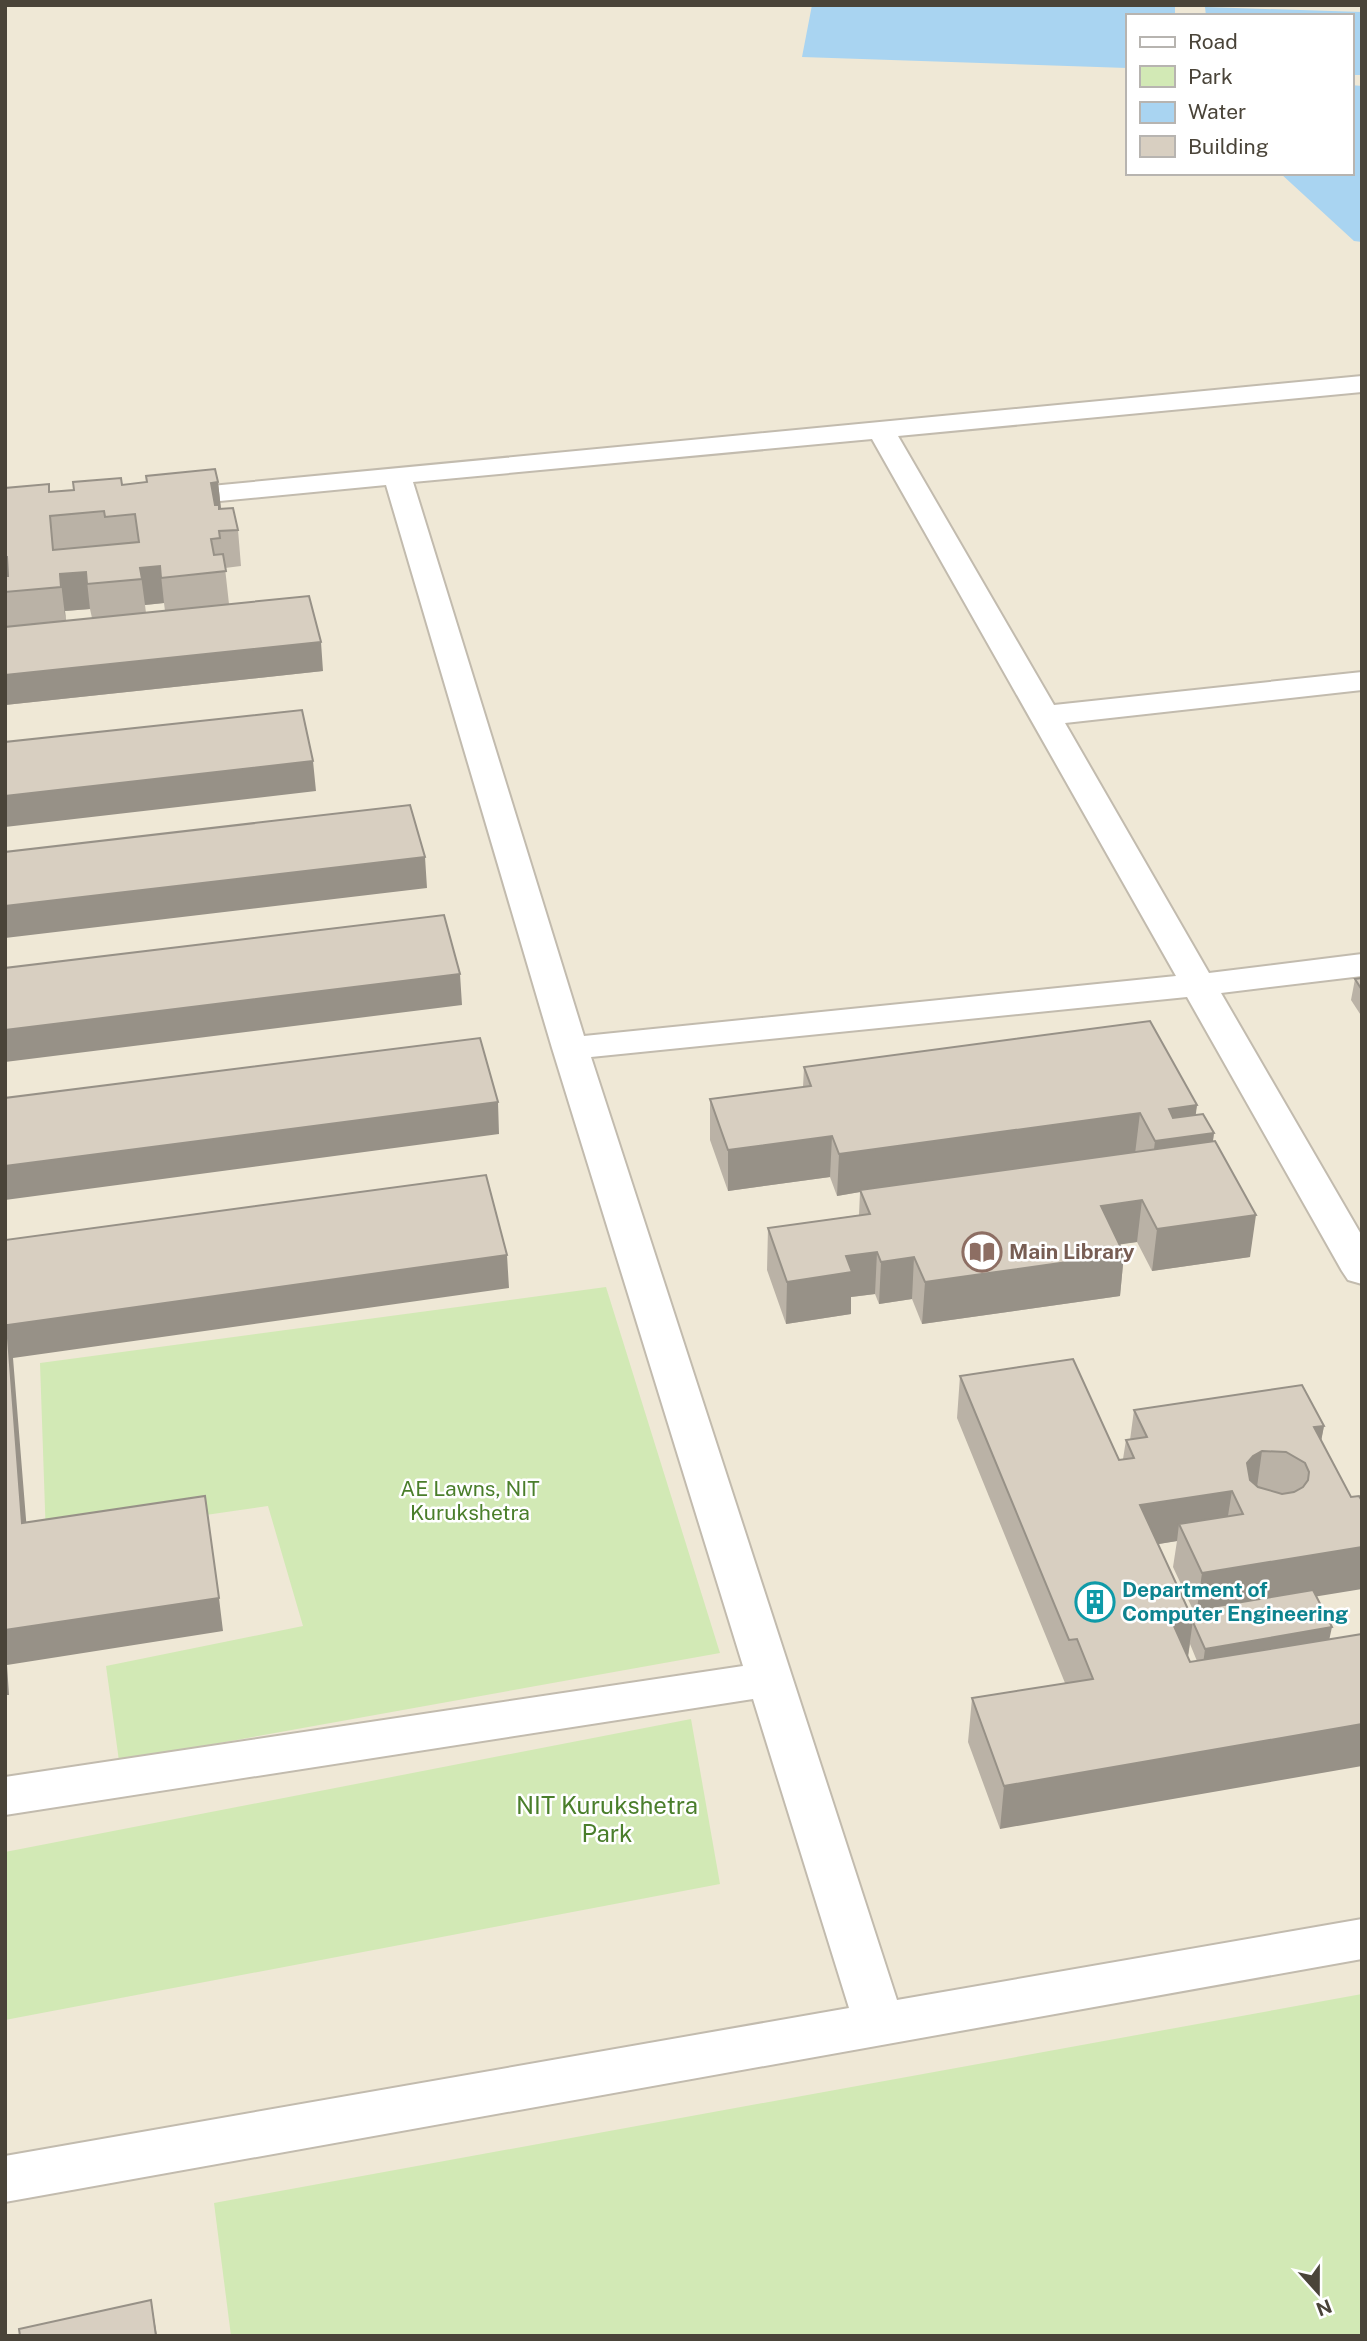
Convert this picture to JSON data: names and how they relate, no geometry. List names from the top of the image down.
{
  "parks": ["AE Lawns, NIT Kurukshetra", "NIT Kurukshetra Park"],
  "places": {
    "library": ["Main Library"],
    "building": ["Department of Computer Engineering"]
  },
  "legend": [
    "Road",
    "Park",
    "Water",
    "Building"
  ],
  "north": "bottom"
}
